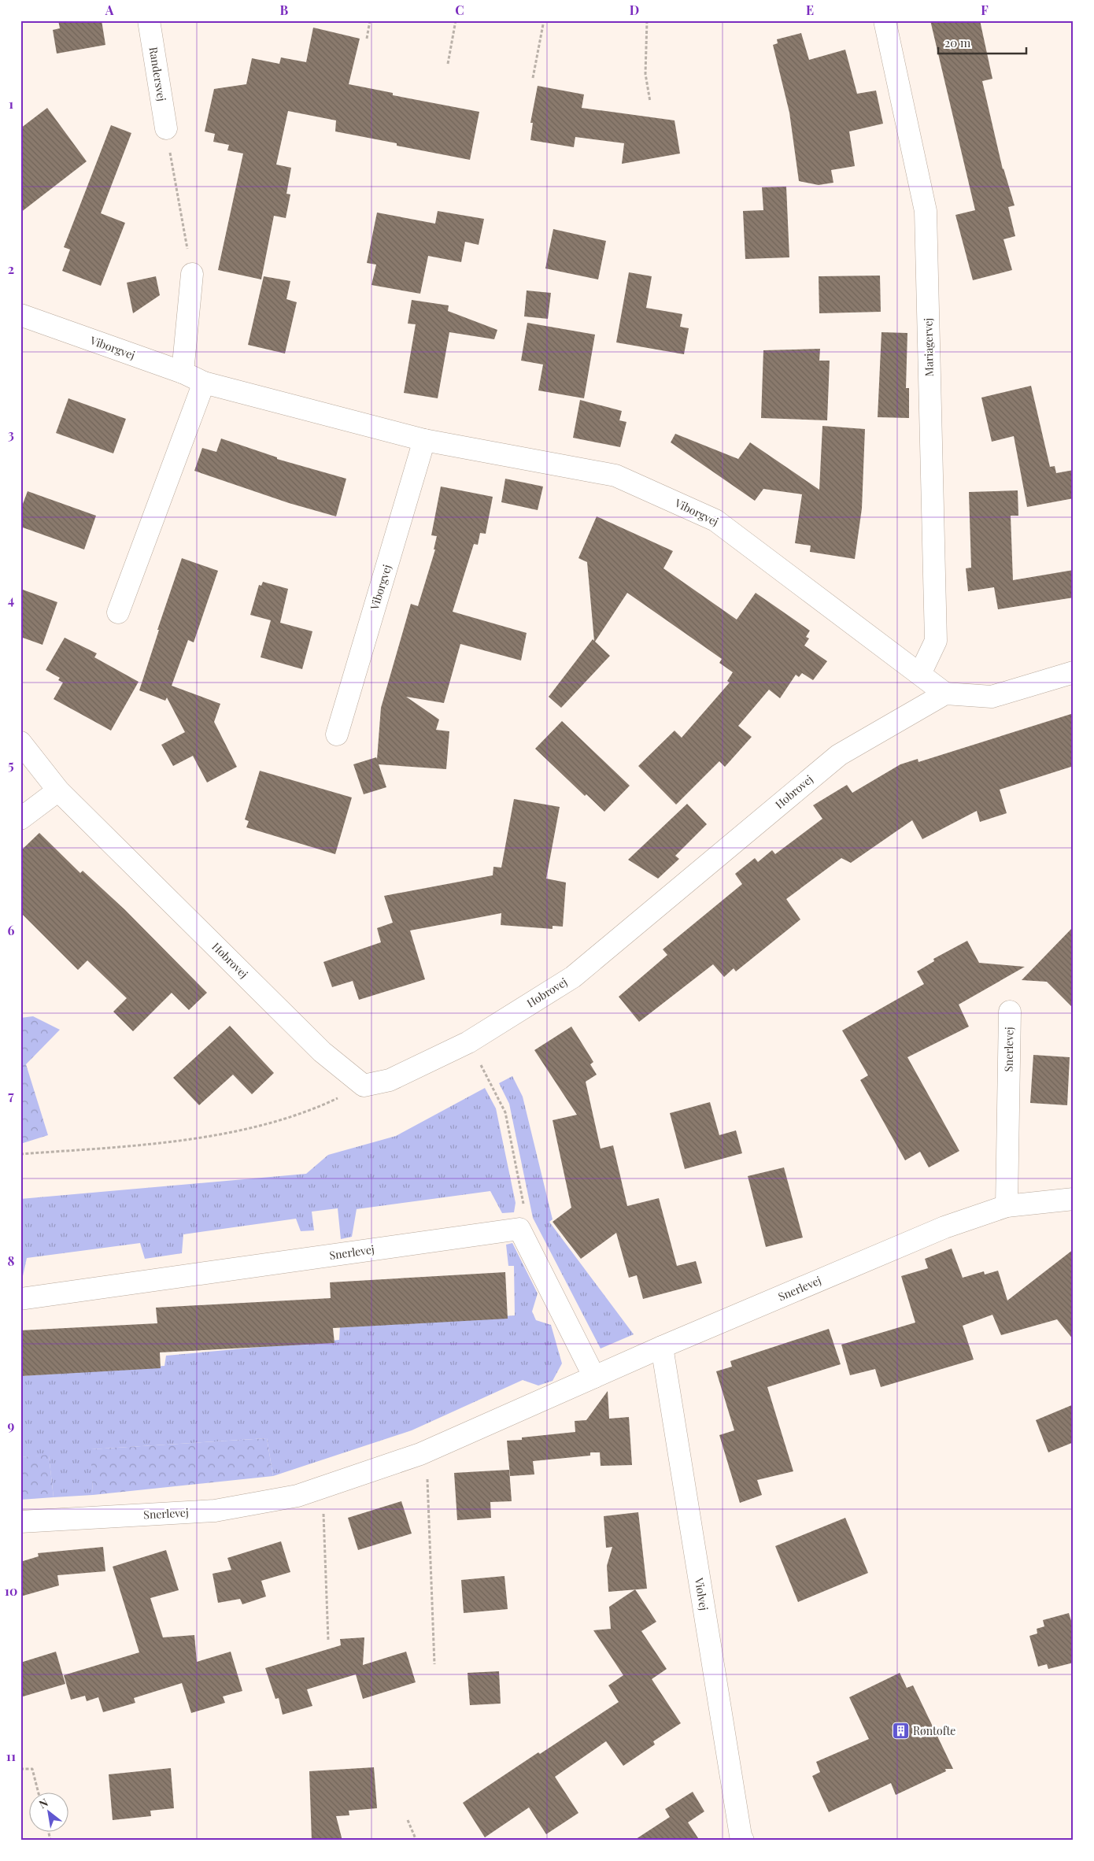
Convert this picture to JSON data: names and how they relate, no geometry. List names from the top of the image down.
{
  "streets": {
    "street": [
      "Randersvej",
      "Mariagervej",
      "Viborgvej",
      "Hobrovej",
      "Snerlevej",
      "Violvej"
    ]
  },
  "crossings": [
    ["Mariagervej", "Viborgvej"],
    ["Viborgvej", "Hobrovej"],
    ["Snerlevej", "Violvej"]
  ],
  "places": {
    "building": ["Røntofte"]
  },
  "scale_bar": "20 m",
  "north": "top left",
  "grid": {
    "columns": [
      "A",
      "B",
      "C",
      "D",
      "E",
      "F"
    ],
    "rows": [
      "1",
      "2",
      "3",
      "4",
      "5",
      "6",
      "7",
      "8",
      "9",
      "10",
      "11"
    ]
  }
}
